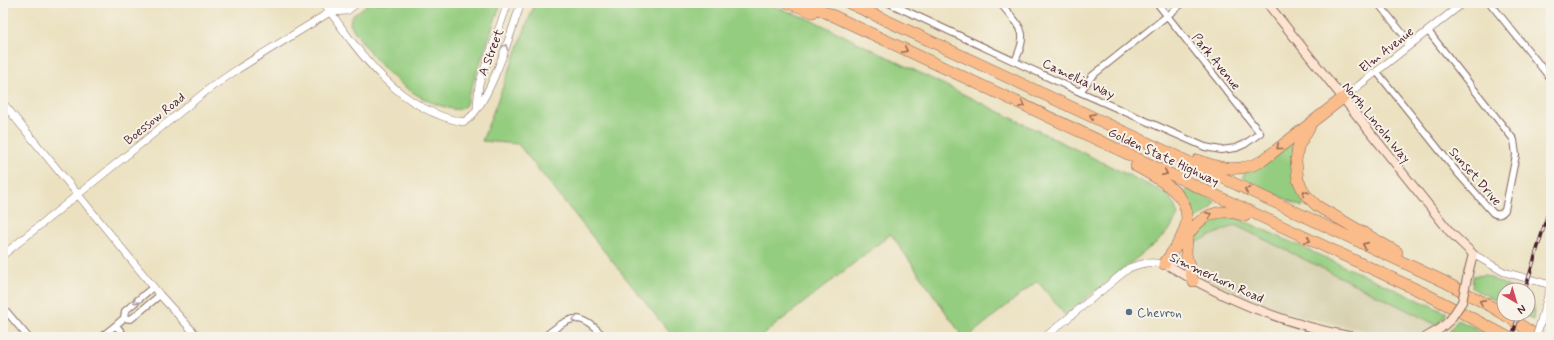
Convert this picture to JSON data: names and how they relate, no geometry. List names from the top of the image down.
{
  "streets": {
    "highway": ["Golden State Highway"],
    "main road": ["North Lincoln Way", "Simmerhorn Road"],
    "street": [
      "Elm Avenue",
      "A Street",
      "Park Avenue",
      "Camellia Way",
      "Boessow Road",
      "Sunset Drive"
    ]
  },
  "crossings": [
    ["Elm Avenue", "North Lincoln Way"],
    ["Elm Avenue", "Sunset Drive"],
    ["A Street", "Boessow Road"],
    ["Park Avenue", "Camellia Way"]
  ],
  "places": ["Chevron"],
  "north": "bottom right"
}
